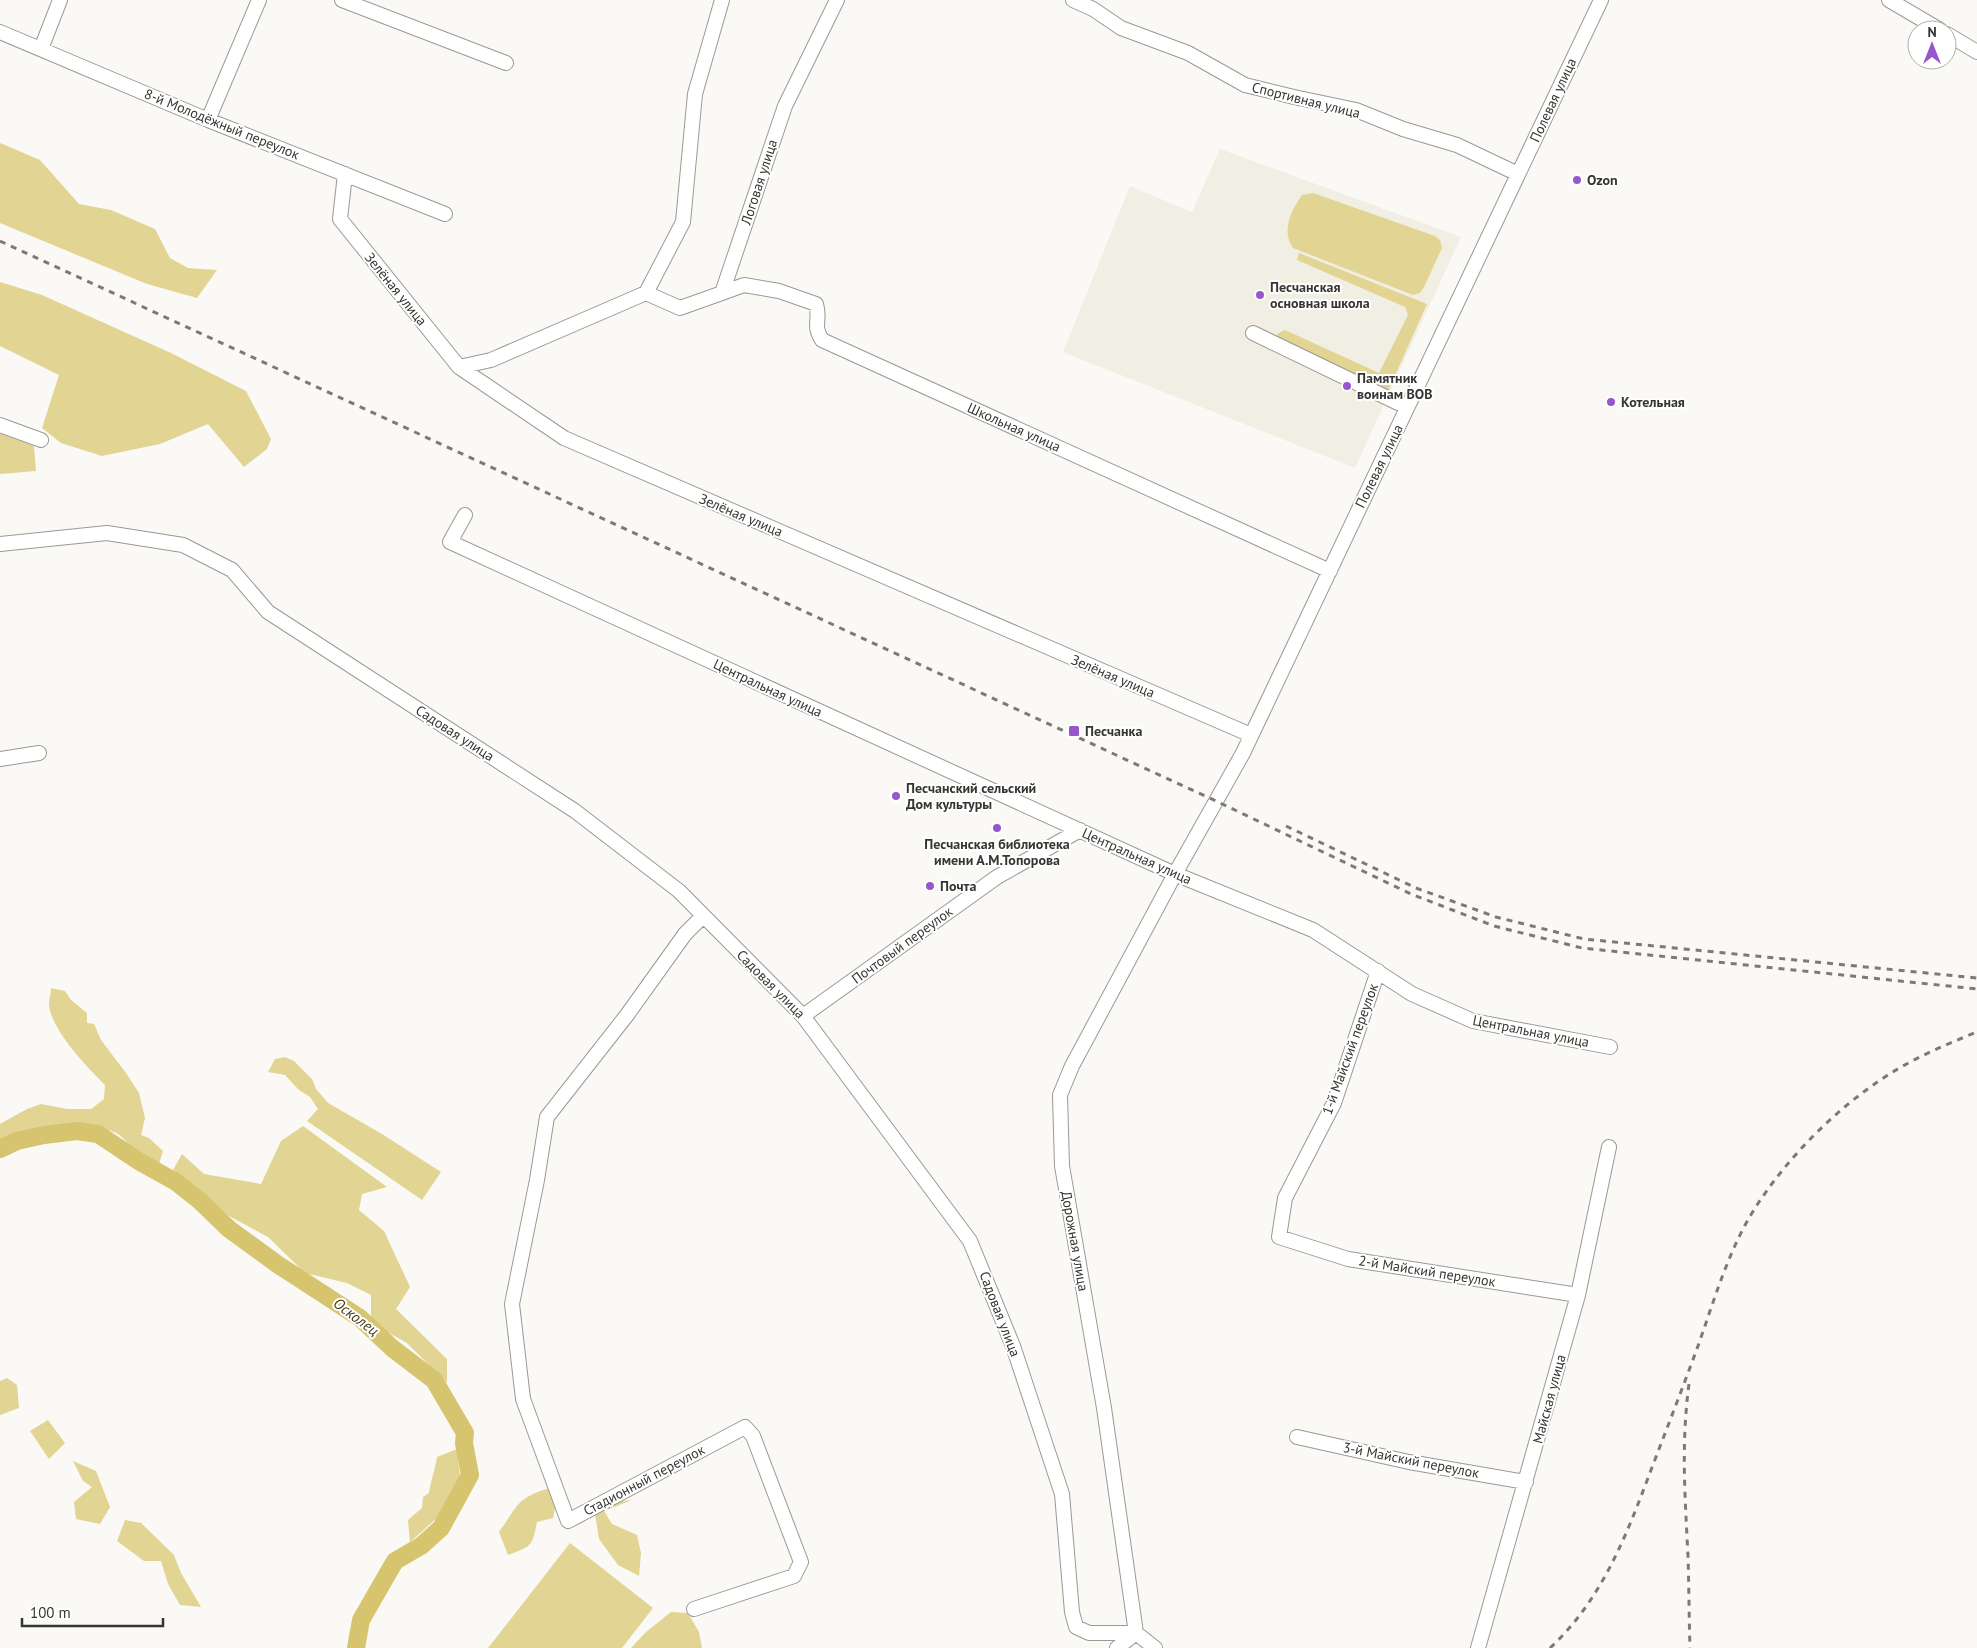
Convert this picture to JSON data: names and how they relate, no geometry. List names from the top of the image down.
{
  "streets": {
    "street": [
      "Спортивная улица",
      "Полевая улица",
      "8-й Молодёжный переулок",
      "Логовая улица",
      "Зелёная улица",
      "Школьная улица",
      "Центральная улица",
      "Садовая улица",
      "Почтовый переулок",
      "1-й Майский переулок",
      "Дорожная улица",
      "2-й Майский переулок",
      "Майская улица",
      "3-й Майский переулок",
      "Стадионный переулок"
    ]
  },
  "crossings": [
    ["Спортивная улица", "Полевая улица"],
    ["Полевая улица", "Зелёная улица"],
    ["Полевая улица", "Школьная улица"],
    ["Полевая улица", "Центральная улица"],
    ["Полевая улица", "Дорожная улица"],
    ["8-й Молодёжный переулок", "Зелёная улица"],
    ["Логовая улица", "Школьная улица"],
    ["Центральная улица", "Почтовый переулок"],
    ["Центральная улица", "1-й Майский переулок"],
    ["Центральная улица", "Дорожная улица"],
    ["Садовая улица", "Почтовый переулок"],
    ["Садовая улица", "Дорожная улица"],
    ["Садовая улица", "Стадионный переулок"],
    ["1-й Майский переулок", "2-й Майский переулок"],
    ["2-й Майский переулок", "Майская улица"],
    ["Майская улица", "3-й Майский переулок"]
  ],
  "water": ["Осколец"],
  "places": {
    "other": [
      "Ozon",
      "Песчанская основная школа",
      "Памятник воинам ВОВ",
      "Котельная",
      "Песчанский сельский Дом культуры",
      "Песчанская библиотека имени А.М.Топорова",
      "Почта"
    ],
    "transit": ["Песчанка"]
  },
  "scale_bar": "100 m",
  "north": "top"
}
